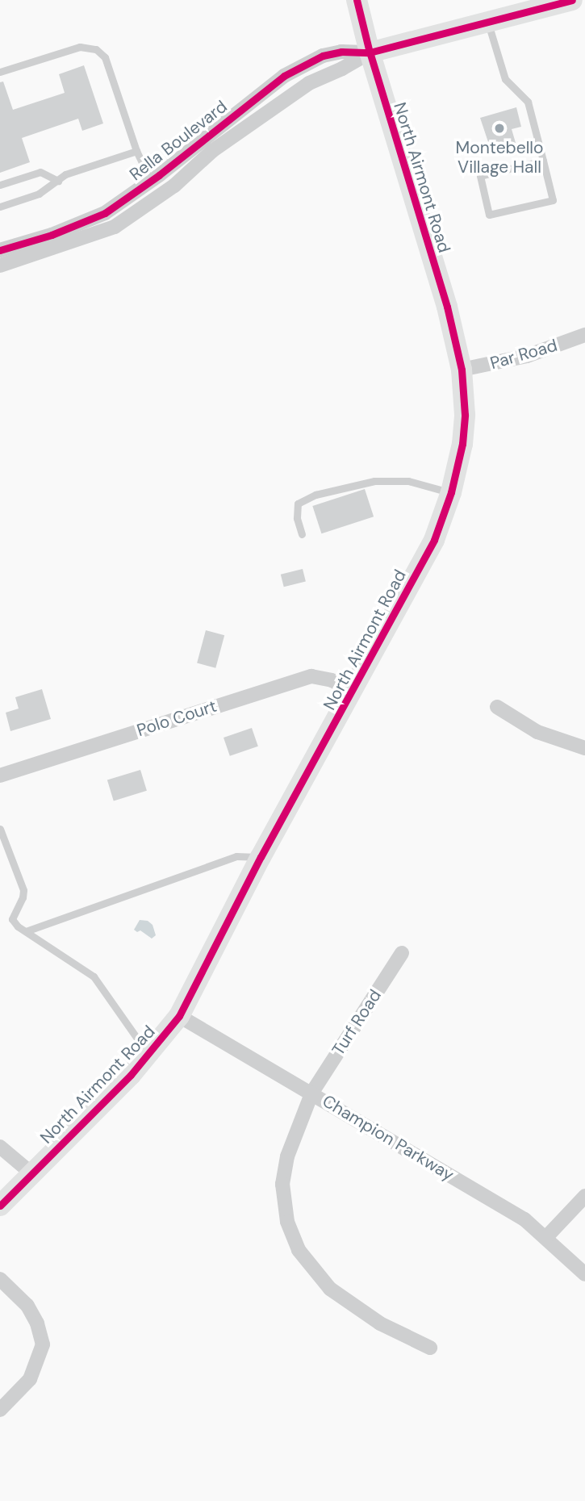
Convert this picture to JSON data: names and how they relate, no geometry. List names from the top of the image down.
{
  "streets": {
    "street": [
      "Rella Boulevard",
      "North Airmont Road",
      "Par Road",
      "Polo Court",
      "Turf Road",
      "Champion Parkway"
    ]
  },
  "crossings": [
    ["Rella Boulevard", "North Airmont Road"],
    ["North Airmont Road", "Par Road"],
    ["North Airmont Road", "Polo Court"],
    ["North Airmont Road", "Champion Parkway"],
    ["Turf Road", "Champion Parkway"]
  ],
  "places": ["Montebello Village Hall"]
}
